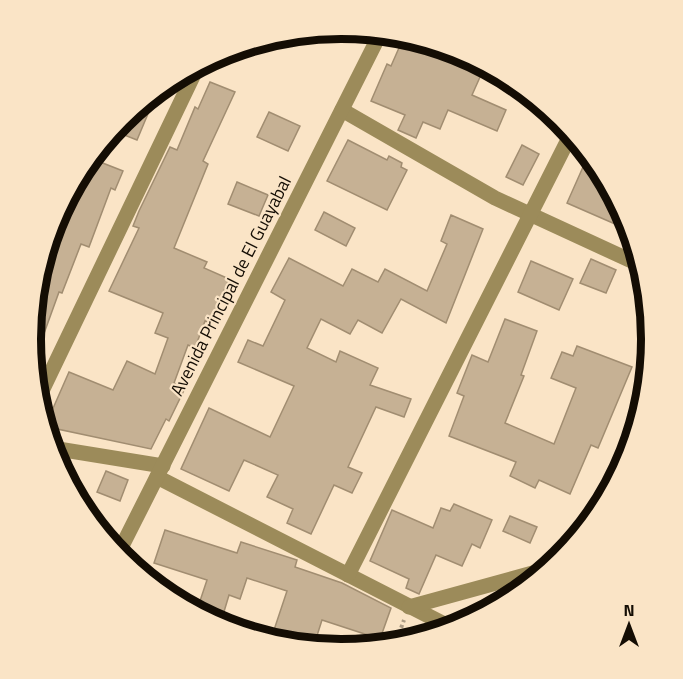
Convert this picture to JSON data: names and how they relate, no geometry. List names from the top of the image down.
{
  "streets": {
    "street": ["Avenida Principal de El Guayabal"]
  },
  "north": "top"
}
